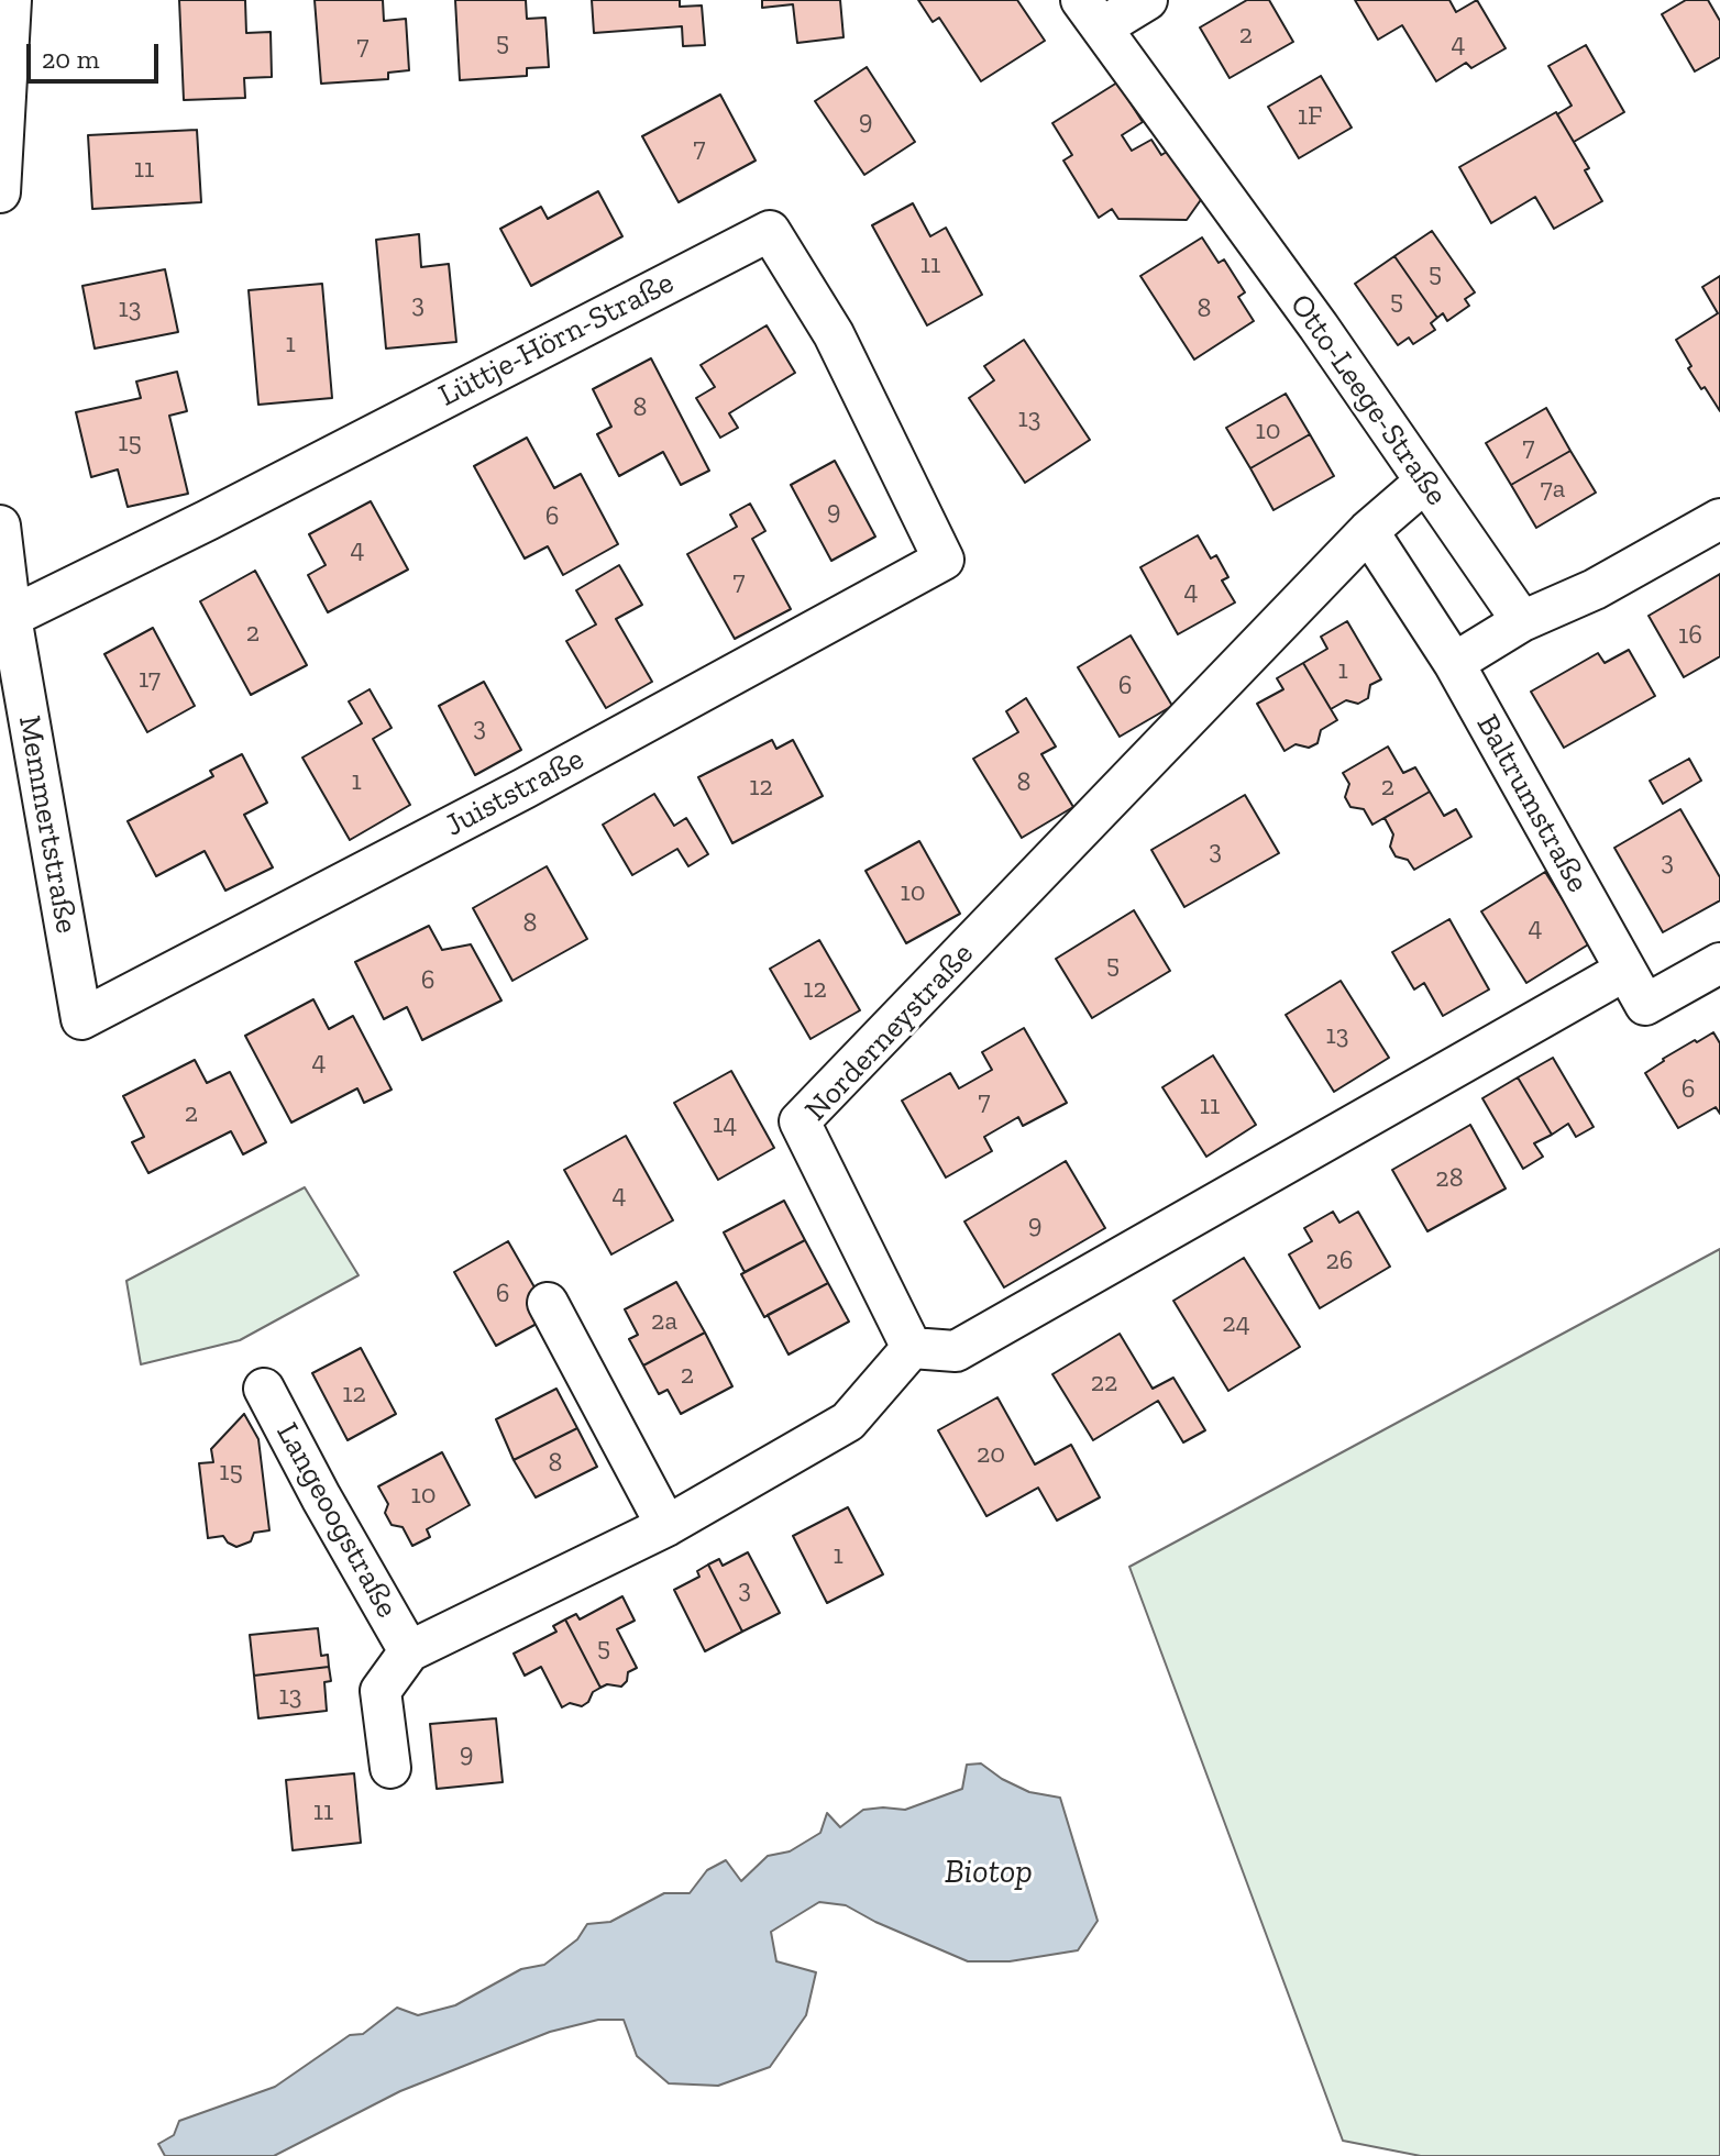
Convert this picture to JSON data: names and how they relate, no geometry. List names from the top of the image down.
{
  "streets": {
    "street": [
      "Lüttje-Hörn-Straße",
      "Otto-Leege-Straße",
      "Juiststraße",
      "Baltrumstraße",
      "Memmertstraße",
      "Norderneystraße",
      "Langeoogstraße"
    ]
  },
  "crossings": [
    ["Lüttje-Hörn-Straße", "Juiststraße"],
    ["Lüttje-Hörn-Straße", "Memmertstraße"],
    ["Otto-Leege-Straße", "Norderneystraße"],
    ["Juiststraße", "Memmertstraße"],
    ["Baltrumstraße", "Norderneystraße"],
    ["Norderneystraße", "Langeoogstraße"]
  ],
  "water": ["Biotop"],
  "house_numbers": [
    "2",
    "5",
    "4",
    "7",
    "1F",
    "9",
    "7",
    "11",
    "11",
    "5",
    "5",
    "3",
    "13",
    "8",
    "1",
    "8",
    "13",
    "10",
    "15",
    "7",
    "7a",
    "9",
    "6",
    "4",
    "7",
    "4",
    "2",
    "16",
    "1",
    "17",
    "6",
    "3",
    "1",
    "8",
    "12",
    "2",
    "3",
    "3",
    "10",
    "8",
    "4",
    "5",
    "6",
    "12",
    "13",
    "4",
    "6",
    "7",
    "11",
    "2",
    "14",
    "28",
    "4",
    "9",
    "26",
    "6",
    "2a",
    "24",
    "2",
    "22",
    "12",
    "20",
    "8",
    "15",
    "10",
    "1",
    "3",
    "5",
    "13",
    "9",
    "11"
  ],
  "scale_bar": "20 m"
}
